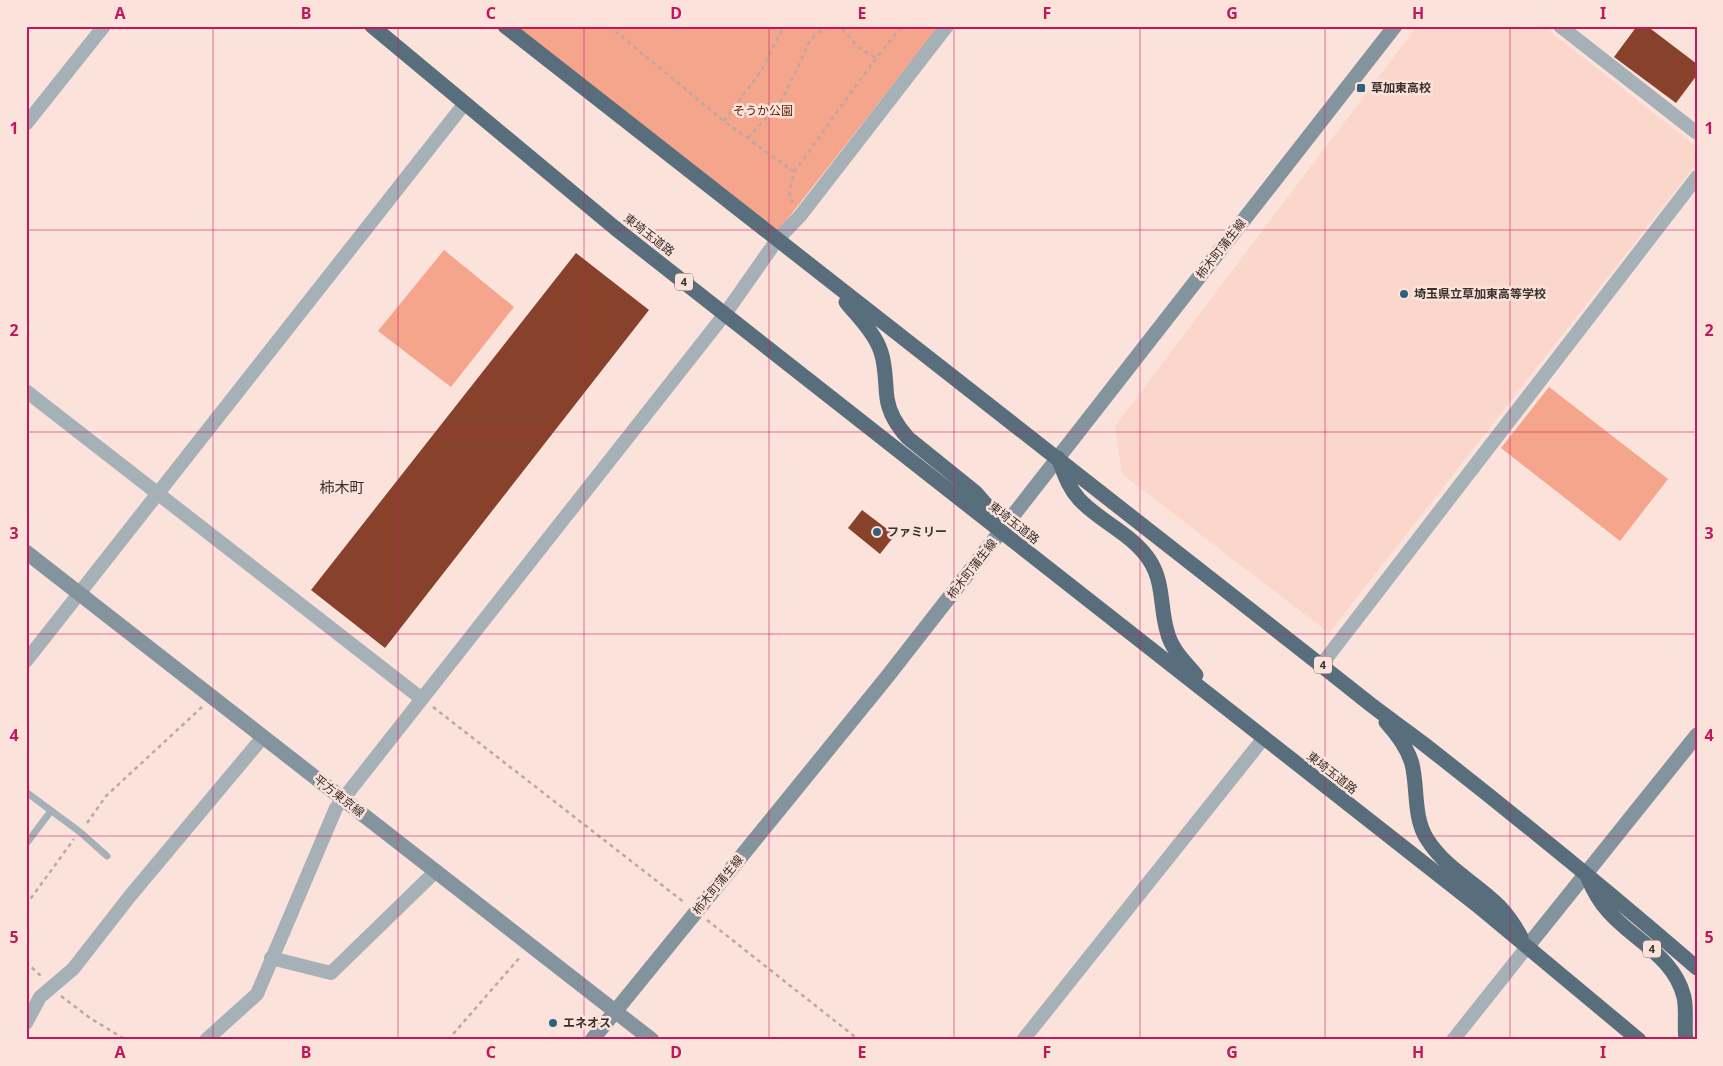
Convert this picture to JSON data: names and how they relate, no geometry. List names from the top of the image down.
{
  "streets": {
    "highway": ["東埼玉道路", "4"],
    "main road": ["柿木町蒲生線", "平方東京線"]
  },
  "crossings": [
    ["東埼玉道路", "柿木町蒲生線"],
    ["東埼玉道路", "4"],
    ["柿木町蒲生線", "4"],
    ["柿木町蒲生線", "平方東京線"]
  ],
  "districts": ["柿木町"],
  "parks": ["そうか公園"],
  "places": {
    "transit": ["草加東高校"],
    "other": ["埼玉県立草加東高等学校", "ファミリー", "エネオス"]
  },
  "grid": {
    "columns": [
      "A",
      "B",
      "C",
      "D",
      "E",
      "F",
      "G",
      "H",
      "I"
    ],
    "rows": [
      "1",
      "2",
      "3",
      "4",
      "5"
    ]
  }
}
